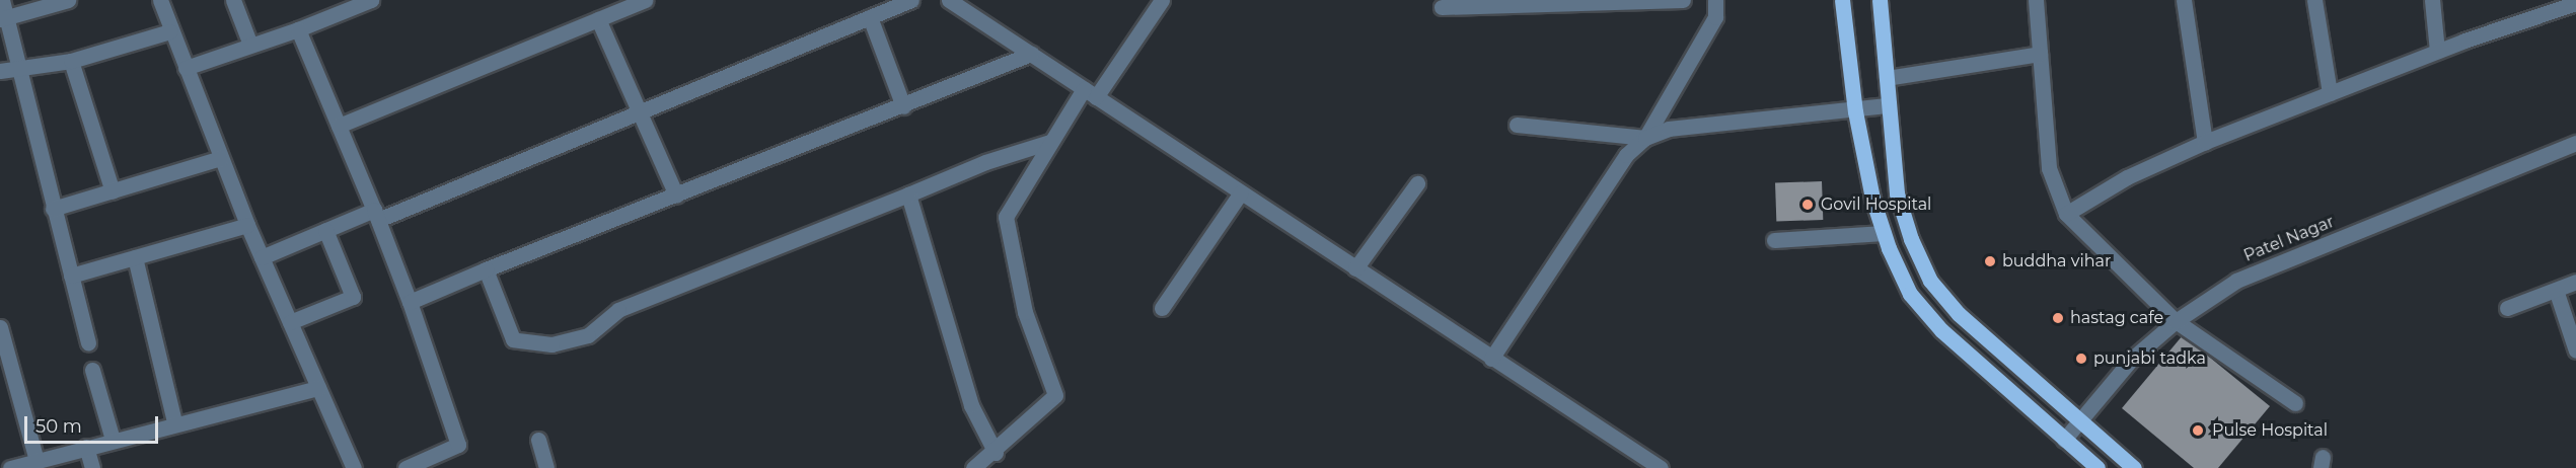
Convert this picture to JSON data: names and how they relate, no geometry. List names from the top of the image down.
{
  "streets": {
    "street": ["Patel Nagar"]
  },
  "places": [
    "Govil Hospital",
    "buddha vihar",
    "hastag cafe",
    "punjabi tadka",
    "Pulse Hospital"
  ],
  "scale_bar": "50 m"
}
